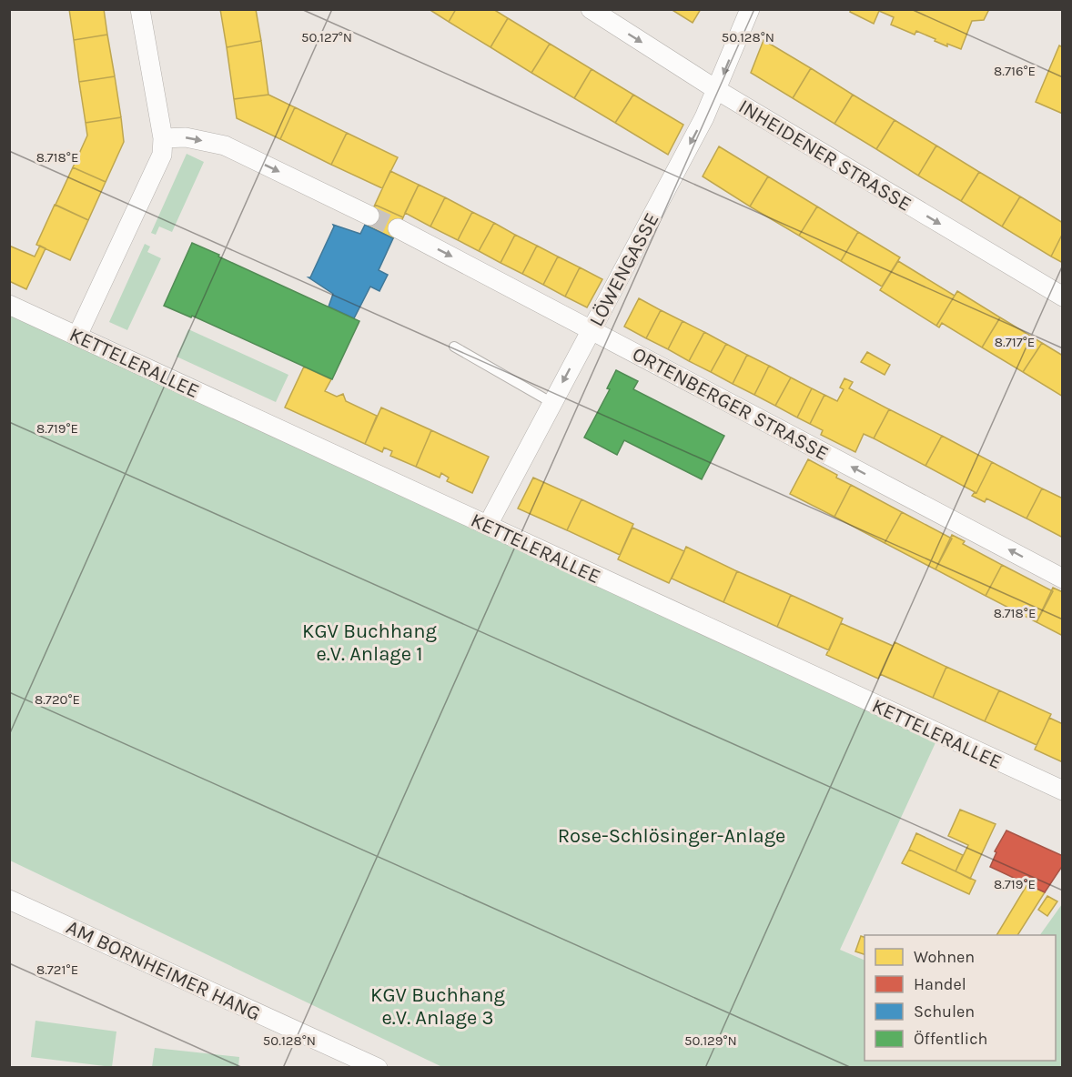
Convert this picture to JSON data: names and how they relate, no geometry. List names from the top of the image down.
{
  "streets": {
    "street": [
      "INHEIDENER STRASSE",
      "LÖWENGASSE",
      "KETTELERALLEE",
      "ORTENBERGER STRASSE",
      "AM BORNHEIMER HANG"
    ]
  },
  "crossings": [
    ["INHEIDENER STRASSE", "LÖWENGASSE"],
    ["LÖWENGASSE", "KETTELERALLEE"],
    ["LÖWENGASSE", "ORTENBERGER STRASSE"]
  ],
  "one_way": ["INHEIDENER STRASSE", "LÖWENGASSE"],
  "parks": ["KGV Buchhang e.V. Anlage 1", "Rose-Schlösinger-Anlage", "KGV Buchhang e.V. Anlage 3"],
  "legend": [
    "Wohnen",
    "Handel",
    "Schulen",
    "Öffentlich"
  ],
  "coordinates": [
    "50.128°N",
    "50.127°N",
    "8.716°E",
    "8.718°E",
    "8.717°E",
    "8.719°E",
    "8.720°E",
    "8.721°E",
    "50.129°N"
  ]
}
